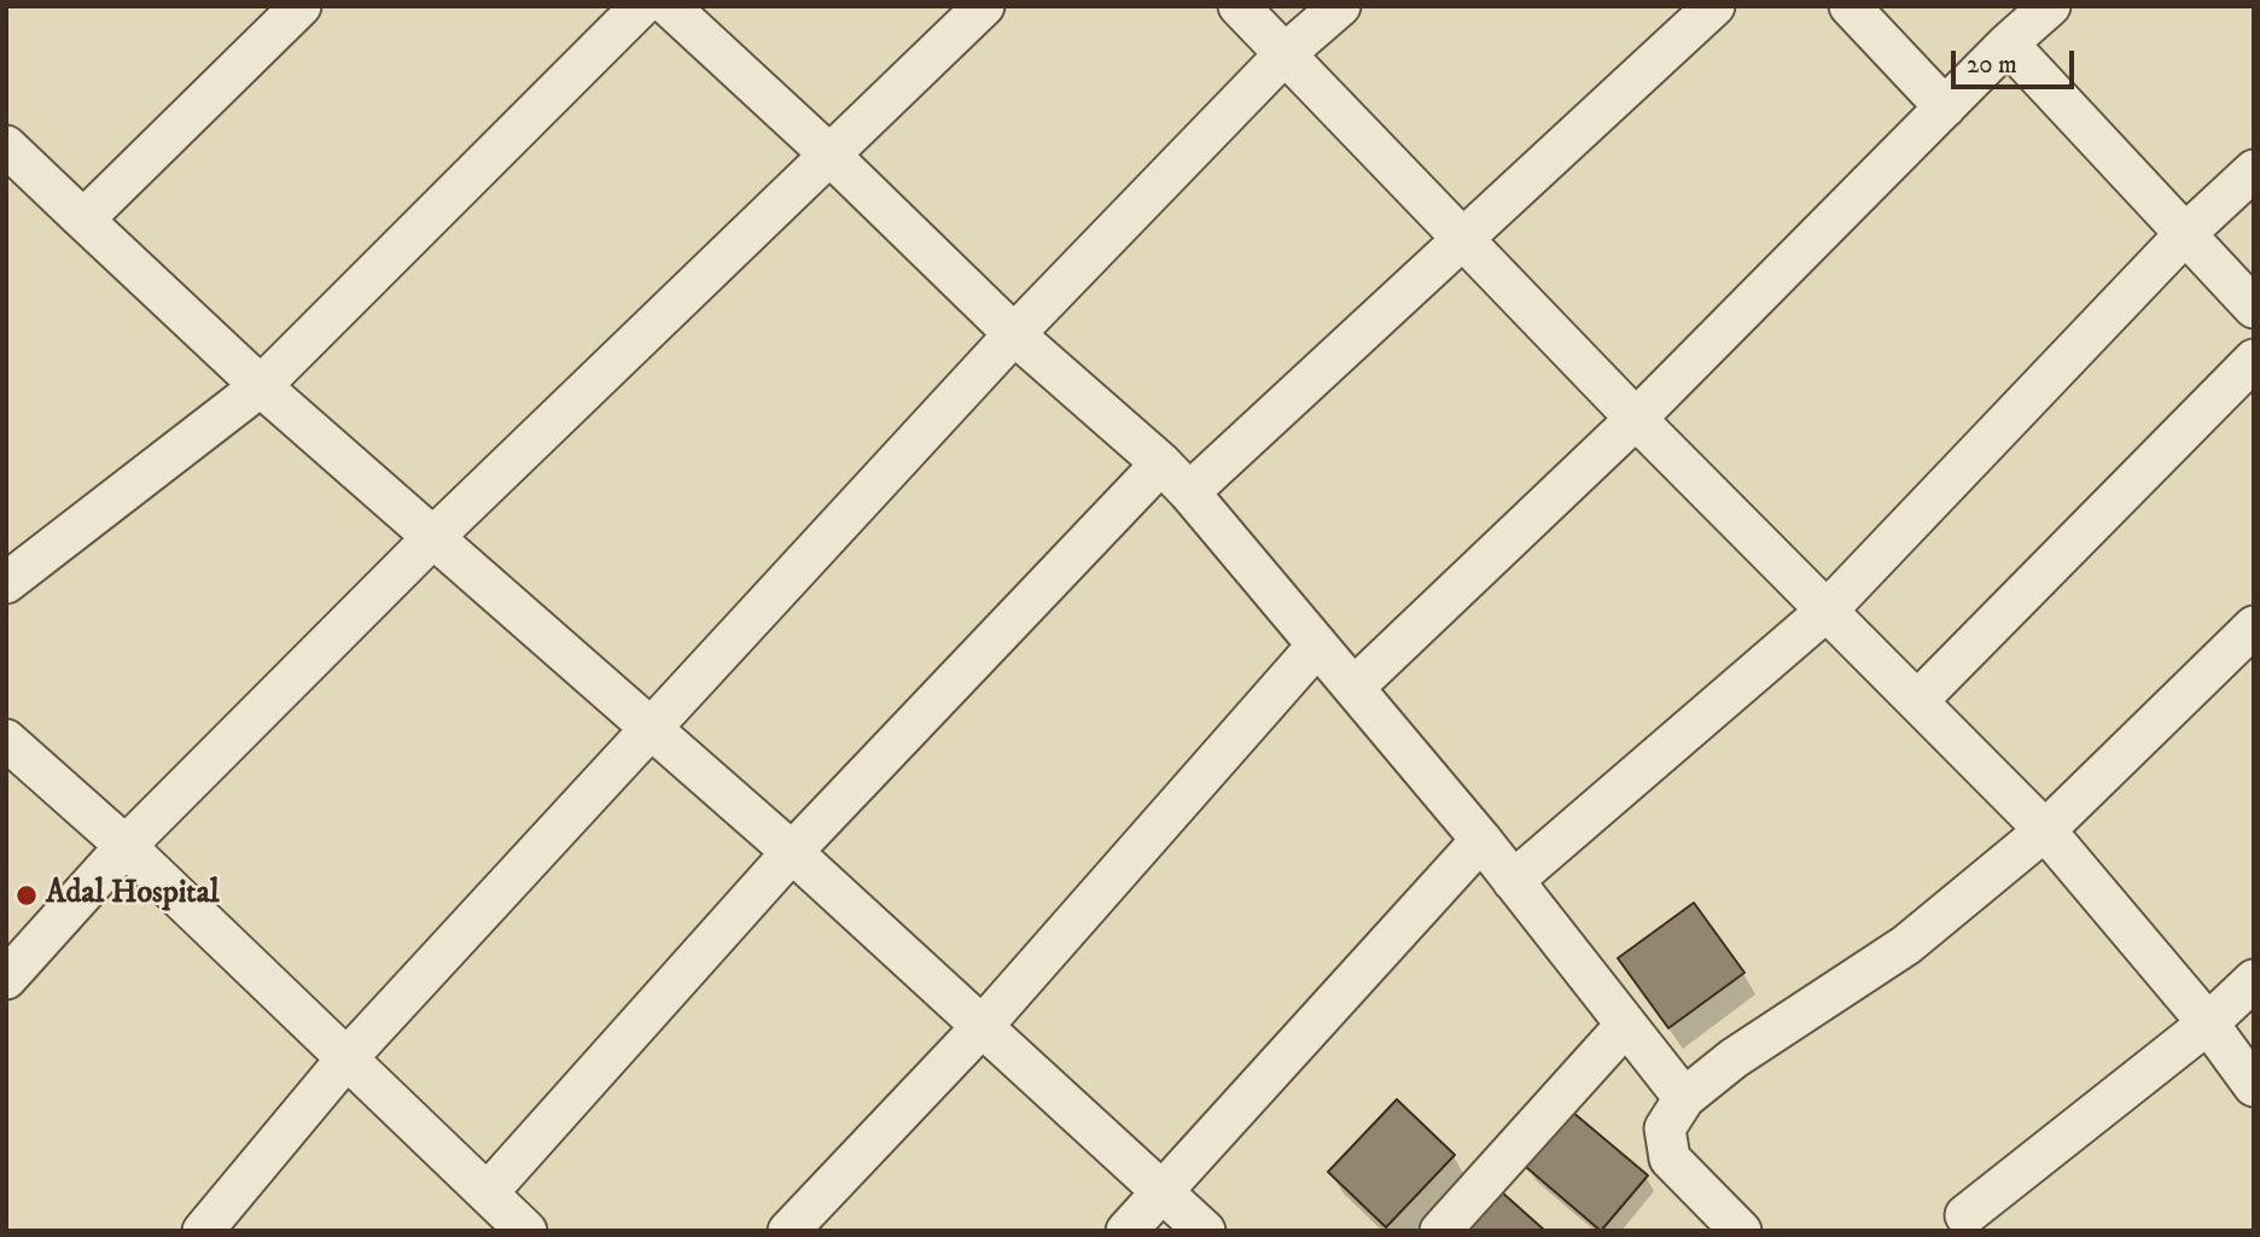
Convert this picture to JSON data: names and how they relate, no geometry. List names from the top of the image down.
{
  "places": ["Adal Hospital"],
  "scale_bar": "20 m"
}
